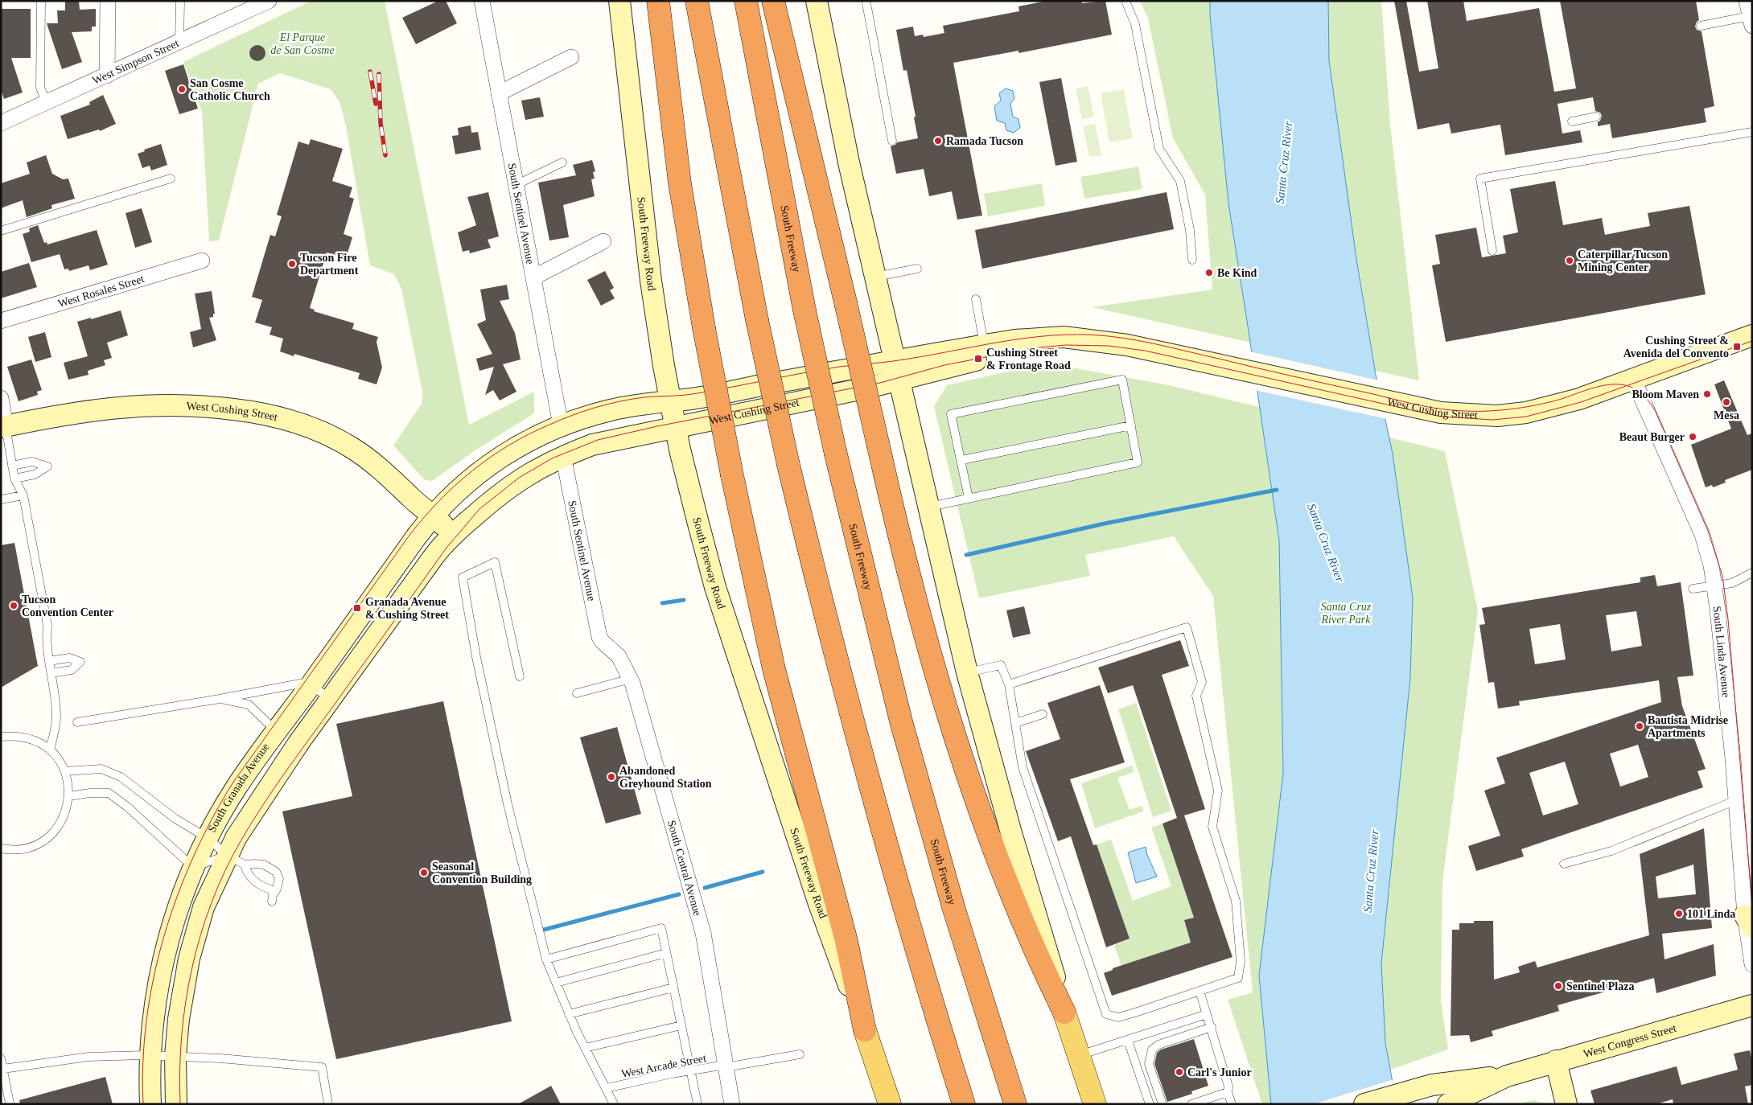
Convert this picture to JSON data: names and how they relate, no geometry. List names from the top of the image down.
{
  "streets": {
    "highway": ["South Freeway"],
    "main road": ["South Freeway Road"],
    "street": [
      "West Simpson Street",
      "South Sentinel Avenue",
      "West Rosales Street",
      "West Cushing Street",
      "South Linda Avenue",
      "South Granada Avenue",
      "South Central Avenue",
      "West Congress Street"
    ],
    "lane": ["West Arcade Street"]
  },
  "crossings": [
    ["South Sentinel Avenue", "West Cushing Street"],
    ["South Sentinel Avenue", "South Central Avenue"],
    ["South Freeway Road", "West Cushing Street"],
    ["West Cushing Street", "South Linda Avenue"],
    ["West Cushing Street", "South Granada Avenue"],
    ["South Central Avenue", "West Arcade Street"]
  ],
  "water": ["Santa Cruz River"],
  "parks": ["El Parque de San Cosme", "Santa Cruz River Park"],
  "places": {
    "other": [
      "San Cosme Catholic Church",
      "Ramada Tucson",
      "Caterpillar Tucson Mining Center",
      "Tucson Fire Department",
      "Be Kind",
      "Bloom Maven",
      "Mesa",
      "Beaut Burger",
      "Tucson Convention Center",
      "Bautista Midrise Apartments",
      "Abandoned Greyhound Station",
      "Seasonal Convention Building",
      "101 Linda",
      "Sentinel Plaza",
      "Carl's Junior"
    ],
    "transit": ["Cushing Street & Avenida del Convento", "Cushing Street & Frontage Road", "Granada Avenue & Cushing Street"]
  }
}
